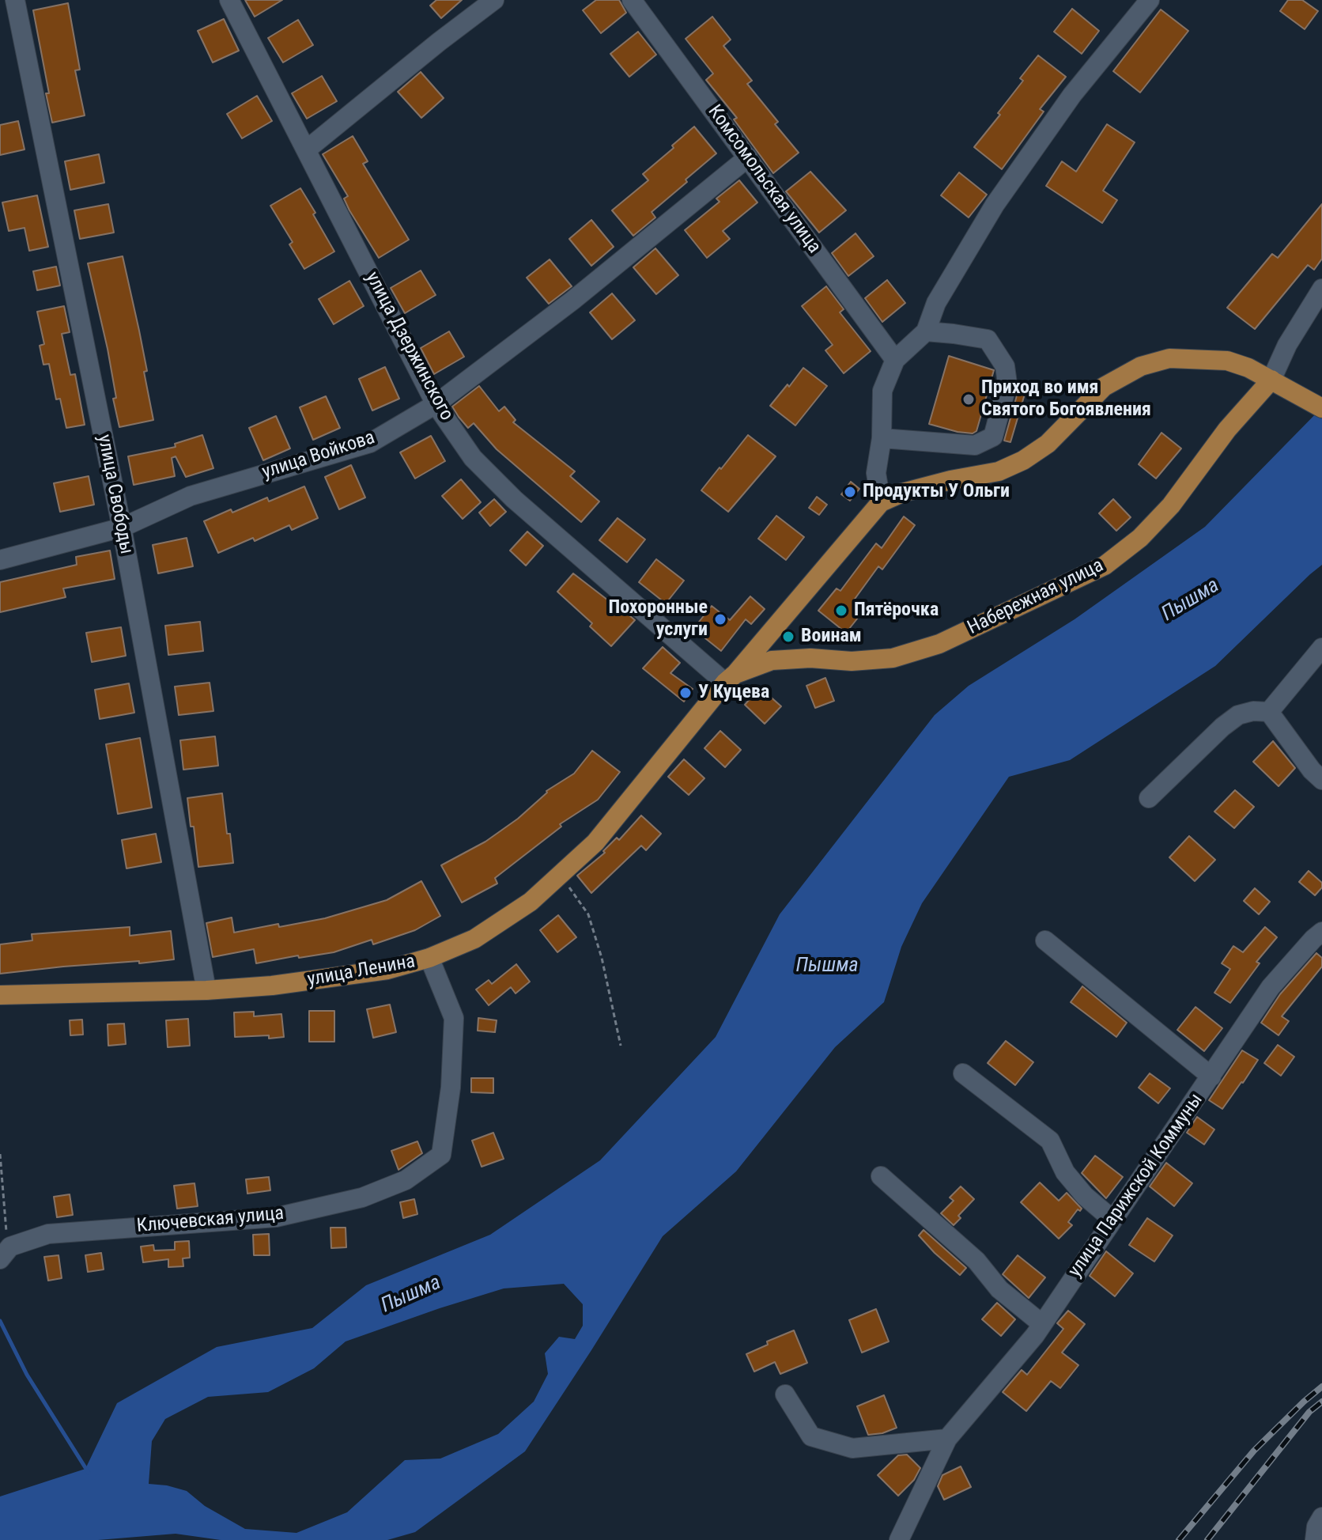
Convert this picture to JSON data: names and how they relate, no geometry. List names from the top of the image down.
{
  "streets": {
    "main road": ["Набережная улица", "улица Ленина"],
    "street": [
      "Комсомольская улица",
      "улица Дзержинского",
      "улица Войкова",
      "улица Свободы",
      "улица Парижской Коммуны",
      "Ключевская улица"
    ]
  },
  "crossings": [
    ["Комсомольская улица", "улица Войкова"],
    ["улица Дзержинского", "улица Войкова"],
    ["улица Дзержинского", "Набережная улица"],
    ["улица Дзержинского", "улица Ленина"],
    ["улица Войкова", "улица Свободы"],
    ["улица Свободы", "улица Ленина"],
    ["Набережная улица", "улица Ленина"],
    ["улица Ленина", "Ключевская улица"]
  ],
  "water": ["Пышма"],
  "places": [
    "Приход во имя Святого Богоявления",
    "Продукты У Ольги",
    "Пятёрочка",
    "Похоронные услуги",
    "Воинам",
    "У Куцева"
  ]
}
